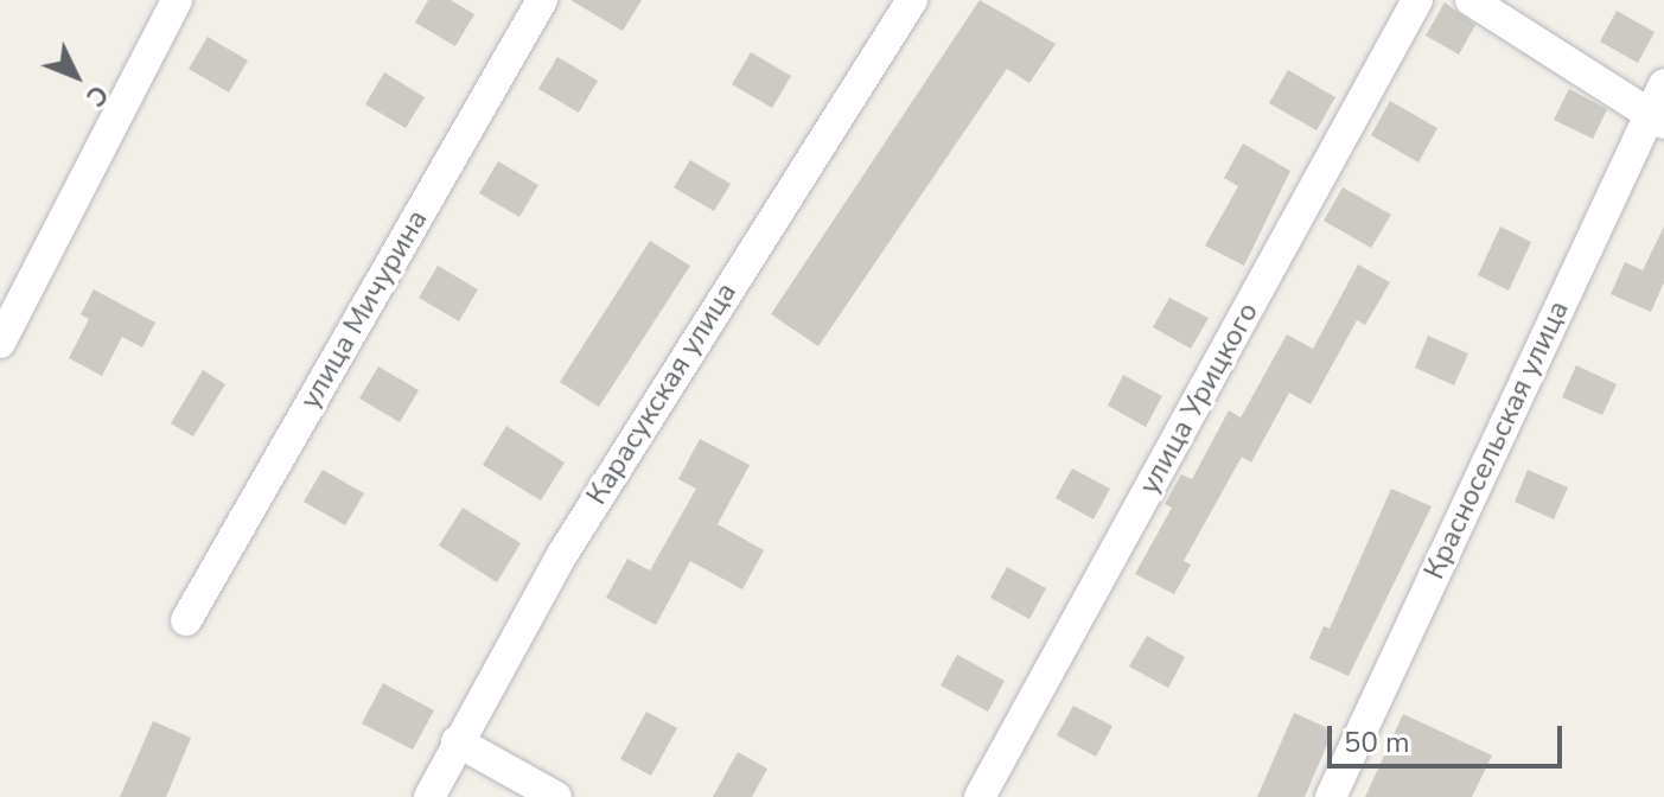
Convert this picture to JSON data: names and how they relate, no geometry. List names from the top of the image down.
{
  "streets": {
    "street": [
      "улица Мичурина",
      "Карасукская улица",
      "улица Урицкого",
      "Красносельская улица"
    ]
  },
  "scale_bar": "50 m",
  "north": "bottom right"
}
